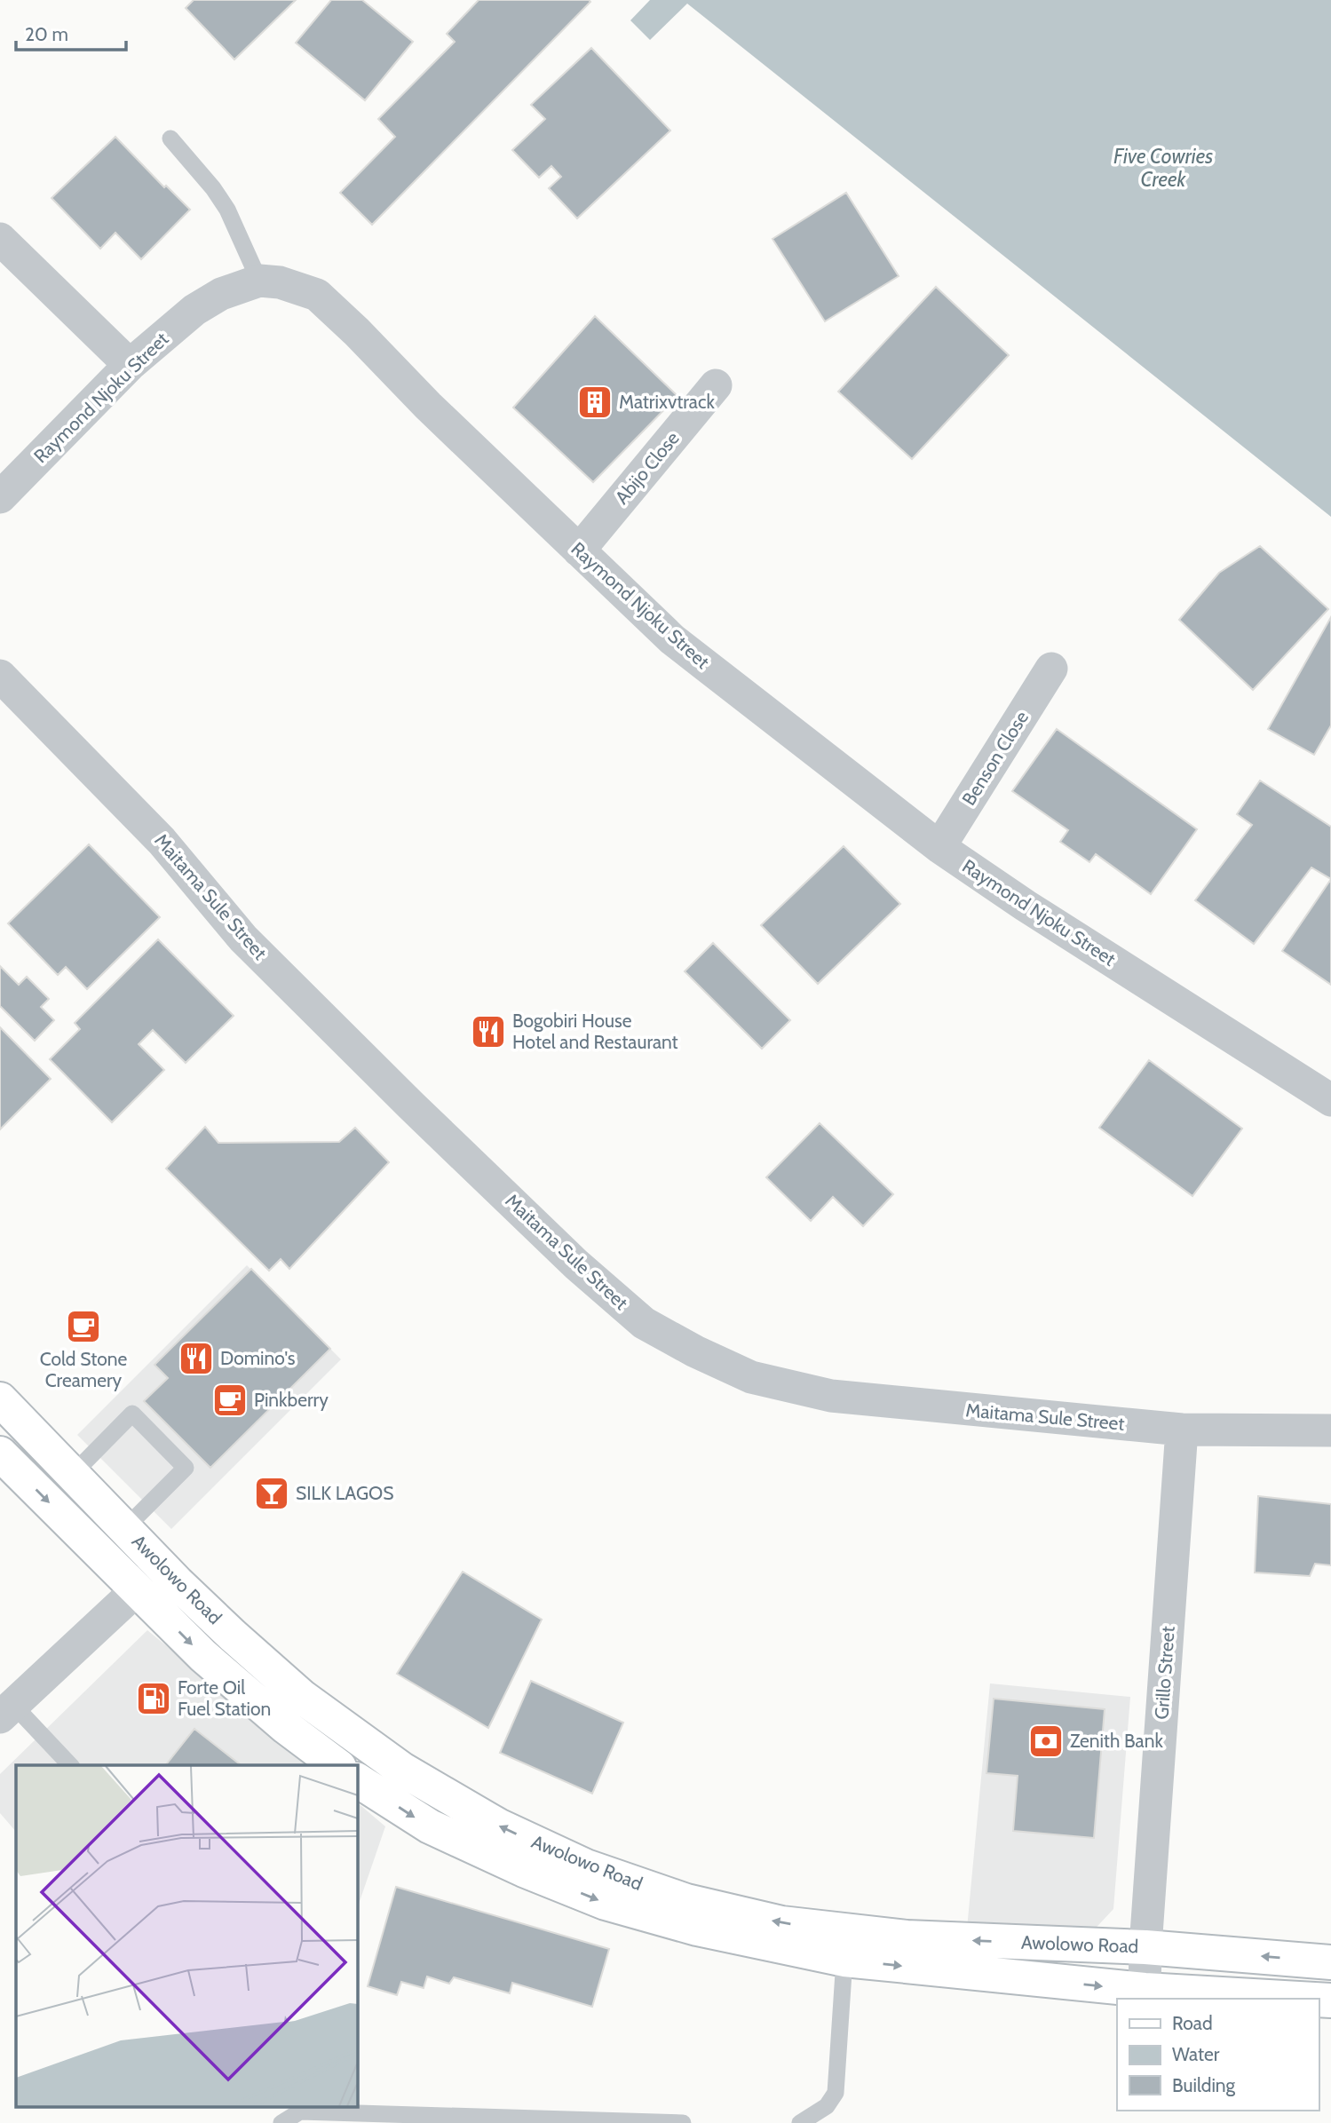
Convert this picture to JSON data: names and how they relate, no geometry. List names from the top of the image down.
{
  "streets": {
    "main road": ["Awolowo Road"],
    "street": [
      "Raymond Njoku Street",
      "Abijo Close",
      "Benson Close",
      "Maitama Sule Street",
      "Grillo Street"
    ]
  },
  "crossings": [
    ["Raymond Njoku Street", "Abijo Close"],
    ["Raymond Njoku Street", "Benson Close"],
    ["Maitama Sule Street", "Grillo Street"],
    ["Awolowo Road", "Grillo Street"]
  ],
  "water": ["Five Cowries Creek"],
  "places": {
    "building": ["Matrixvtrack"],
    "restaurant": ["Bogobiri House Hotel and Restaurant", "Domino's"],
    "cafe": ["Cold Stone Creamery", "Pinkberry"],
    "bar": ["SILK LAGOS"],
    "fuel station": ["Forte Oil Fuel Station"],
    "bank": ["Zenith Bank"]
  },
  "legend": ["Road", "Water", "Building"],
  "scale_bar": "20 m"
}
